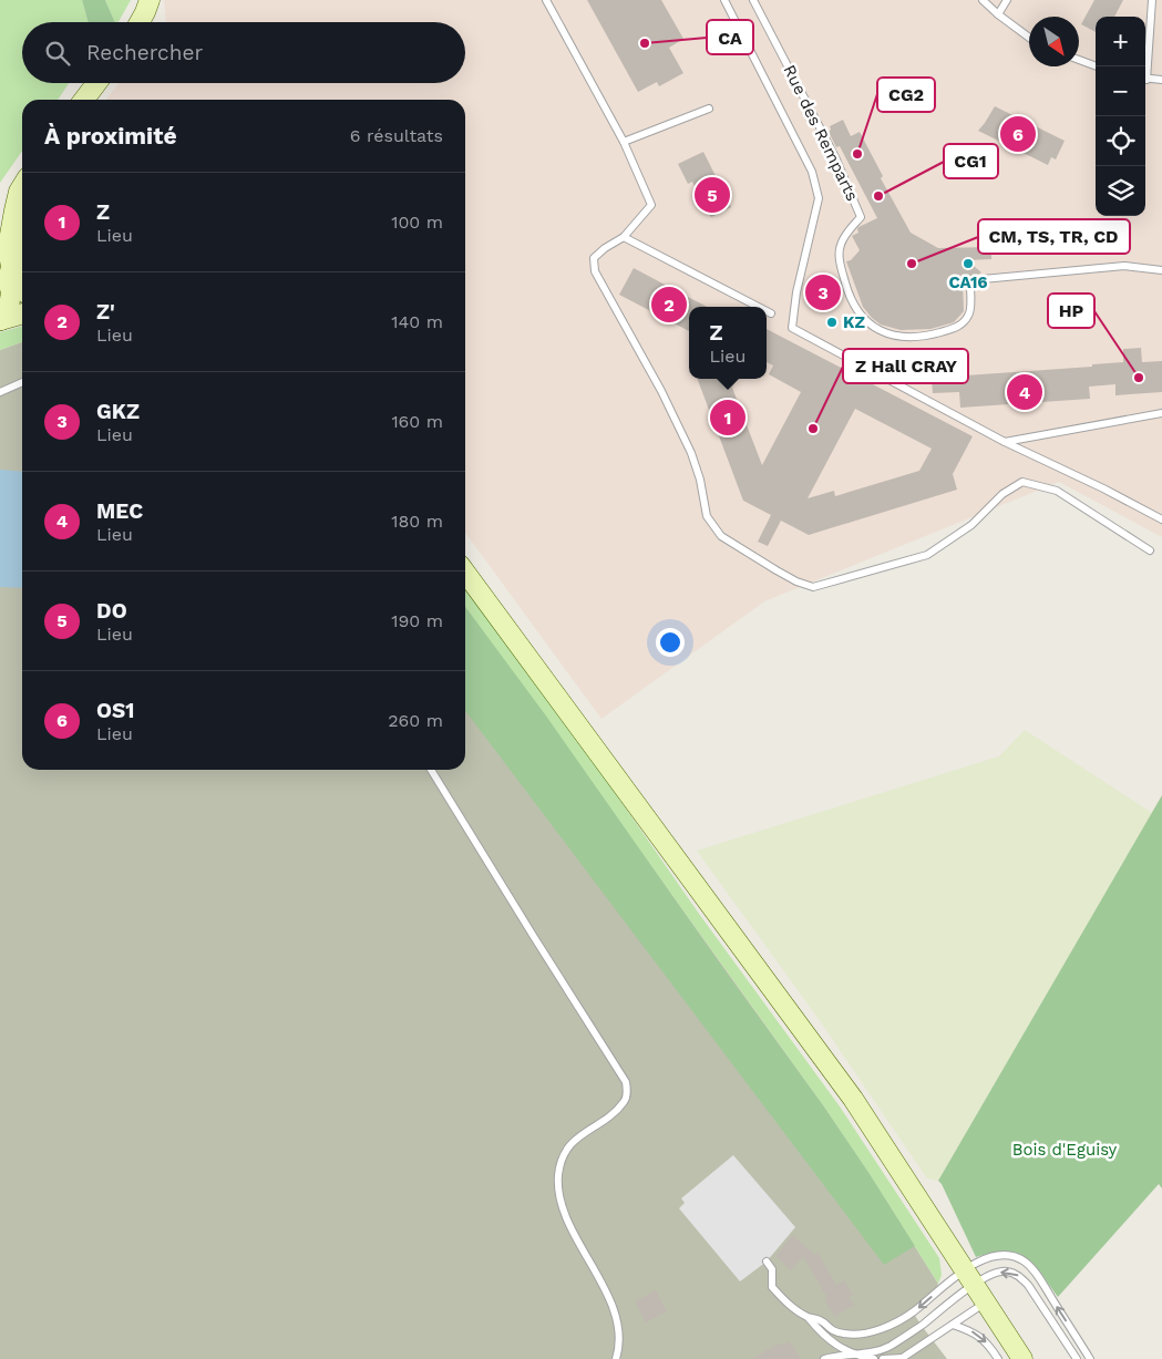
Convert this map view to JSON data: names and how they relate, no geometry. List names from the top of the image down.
{
  "streets": {
    "lane": ["Rue des Remparts"]
  },
  "parks": ["Bois d'Eguisy"],
  "places": [
    "CA",
    "CG2",
    "CG1",
    "CM, TS, TR, CD",
    "CA16",
    "KZ",
    "HP",
    "Z Hall CRAY"
  ],
  "north": "bottom right",
  "page": {
    "map_buttons": ["+", "−"],
    "search": "Rechercher",
    "heading": ["À proximité", "6 résultats"],
    "pins": [
      "6",
      "5",
      "3",
      "2",
      "4",
      "1"
    ],
    "list": [
      {
        "mark": "1",
        "name": "Z",
        "note": "Lieu",
        "value": "100 m"
      },
      {
        "mark": "2",
        "name": "Z'",
        "note": "Lieu",
        "value": "140 m"
      },
      {
        "mark": "3",
        "name": "GKZ",
        "note": "Lieu",
        "value": "160 m"
      },
      {
        "mark": "4",
        "name": "MEC",
        "note": "Lieu",
        "value": "180 m"
      },
      {
        "mark": "5",
        "name": "DO",
        "note": "Lieu",
        "value": "190 m"
      },
      {
        "mark": "6",
        "name": "OS1",
        "note": "Lieu",
        "value": "260 m"
      }
    ],
    "popup": ["Z", "Lieu"]
  }
}
